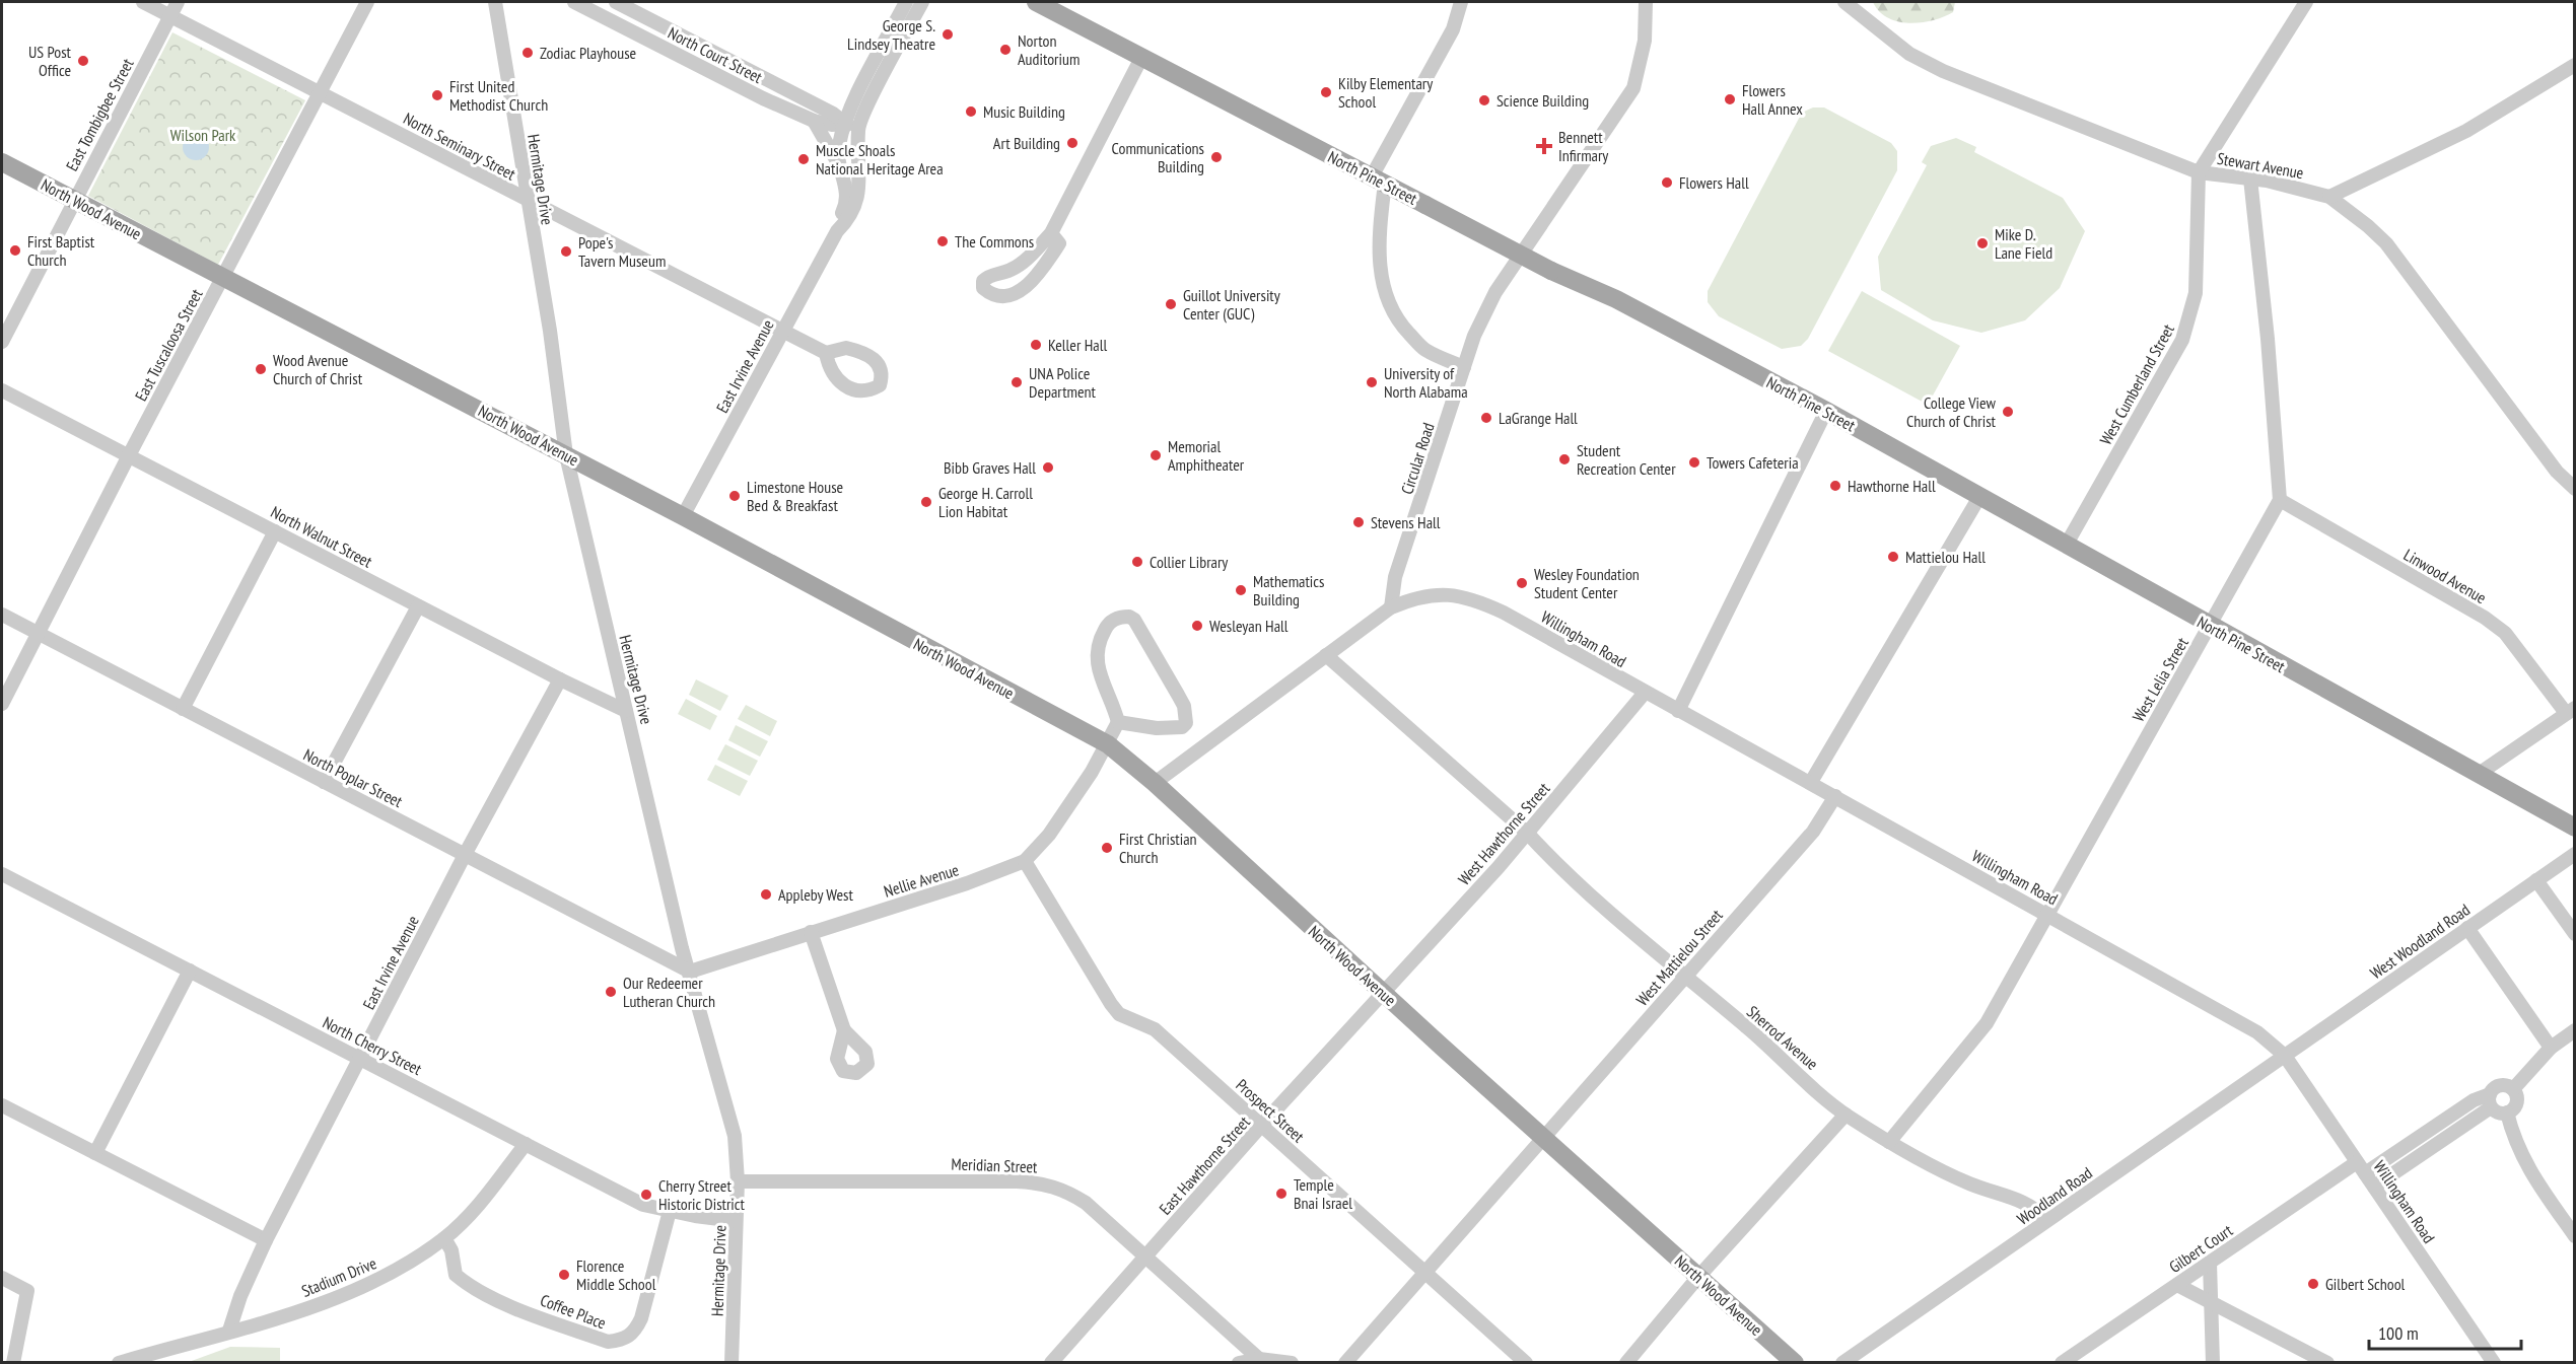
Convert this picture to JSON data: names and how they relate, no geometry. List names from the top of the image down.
{
  "streets": {
    "main road": ["North Pine Street", "North Wood Avenue"],
    "street": [
      "North Court Street",
      "East Tombigbee Street",
      "North Seminary Street",
      "Stewart Avenue",
      "Hermitage Drive",
      "East Tuscaloosa Street",
      "East Irvine Avenue",
      "West Cumberland Street",
      "Circular Road",
      "North Walnut Street",
      "Linwood Avenue",
      "Willingham Road",
      "West Lelia Street",
      "North Poplar Street",
      "West Hawthorne Street",
      "Nellie Avenue",
      "West Woodland Road",
      "West Mattielou Street",
      "Sherrod Avenue",
      "North Cherry Street",
      "Prospect Street",
      "Meridian Street",
      "East Hawthorne Street",
      "Woodland Road",
      "Gilbert Court",
      "Stadium Drive",
      "Coffee Place"
    ]
  },
  "crossings": [
    ["North Court Street", "East Irvine Avenue"],
    ["East Tombigbee Street", "North Seminary Street"],
    ["East Tombigbee Street", "North Wood Avenue"],
    ["North Seminary Street", "Hermitage Drive"],
    ["North Seminary Street", "East Tuscaloosa Street"],
    ["North Seminary Street", "East Irvine Avenue"],
    ["Stewart Avenue", "West Cumberland Street"],
    ["North Pine Street", "West Cumberland Street"],
    ["North Pine Street", "West Lelia Street"],
    ["Hermitage Drive", "North Wood Avenue"],
    ["Hermitage Drive", "North Walnut Street"],
    ["Hermitage Drive", "North Poplar Street"],
    ["Hermitage Drive", "Nellie Avenue"],
    ["Hermitage Drive", "North Cherry Street"],
    ["Hermitage Drive", "Meridian Street"],
    ["North Wood Avenue", "East Tuscaloosa Street"],
    ["North Wood Avenue", "East Irvine Avenue"],
    ["North Wood Avenue", "West Hawthorne Street"],
    ["North Wood Avenue", "Nellie Avenue"],
    ["North Wood Avenue", "West Mattielou Street"],
    ["North Wood Avenue", "East Hawthorne Street"],
    ["East Tuscaloosa Street", "North Walnut Street"],
    ["East Tuscaloosa Street", "North Poplar Street"],
    ["East Irvine Avenue", "North Walnut Street"],
    ["East Irvine Avenue", "North Poplar Street"],
    ["East Irvine Avenue", "North Cherry Street"],
    ["East Irvine Avenue", "Stadium Drive"],
    ["Circular Road", "Willingham Road"],
    ["Linwood Avenue", "West Lelia Street"],
    ["Willingham Road", "West Lelia Street"],
    ["Willingham Road", "West Hawthorne Street"],
    ["Willingham Road", "West Woodland Road"],
    ["Willingham Road", "West Mattielou Street"],
    ["Willingham Road", "Woodland Road"],
    ["Willingham Road", "Gilbert Court"],
    ["West Lelia Street", "Sherrod Avenue"],
    ["North Poplar Street", "Nellie Avenue"],
    ["West Hawthorne Street", "Sherrod Avenue"],
    ["West Hawthorne Street", "East Hawthorne Street"],
    ["Nellie Avenue", "Prospect Street"],
    ["West Woodland Road", "Woodland Road"],
    ["West Mattielou Street", "Sherrod Avenue"],
    ["West Mattielou Street", "Prospect Street"],
    ["Sherrod Avenue", "Woodland Road"],
    ["North Cherry Street", "Stadium Drive"],
    ["North Cherry Street", "Coffee Place"],
    ["Prospect Street", "East Hawthorne Street"],
    ["Meridian Street", "East Hawthorne Street"],
    ["Stadium Drive", "Coffee Place"]
  ],
  "parks": ["Wilson Park"],
  "places": {
    "other": [
      "George S. Lindsey Theatre",
      "Norton Auditorium",
      "Zodiac Playhouse",
      "US Post Office",
      "Kilby Elementary School",
      "First United Methodist Church",
      "Flowers Hall Annex",
      "Science Building",
      "Music Building",
      "Art Building",
      "Communications Building",
      "Muscle Shoals National Heritage Area",
      "Flowers Hall",
      "The Commons",
      "Mike D. Lane Field",
      "First Baptist Church",
      "Pope's Tavern Museum",
      "Guillot University Center (GUC)",
      "Keller Hall",
      "Wood Avenue Church of Christ",
      "UNA Police Department",
      "University of North Alabama",
      "College View Church of Christ",
      "LaGrange Hall",
      "Memorial Amphitheater",
      "Student Recreation Center",
      "Towers Cafeteria",
      "Bibb Graves Hall",
      "Hawthorne Hall",
      "Limestone House Bed & Breakfast",
      "George H. Carroll Lion Habitat",
      "Stevens Hall",
      "Mattielou Hall",
      "Collier Library",
      "Wesley Foundation Student Center",
      "Mathematics Building",
      "Wesleyan Hall",
      "First Christian Church",
      "Appleby West",
      "Our Redeemer Lutheran Church",
      "Temple Bnai Israel",
      "Cherry Street Historic District",
      "Florence Middle School",
      "Gilbert School"
    ],
    "health": ["Bennett Infirmary"]
  },
  "scale_bar": "100 m"
}
